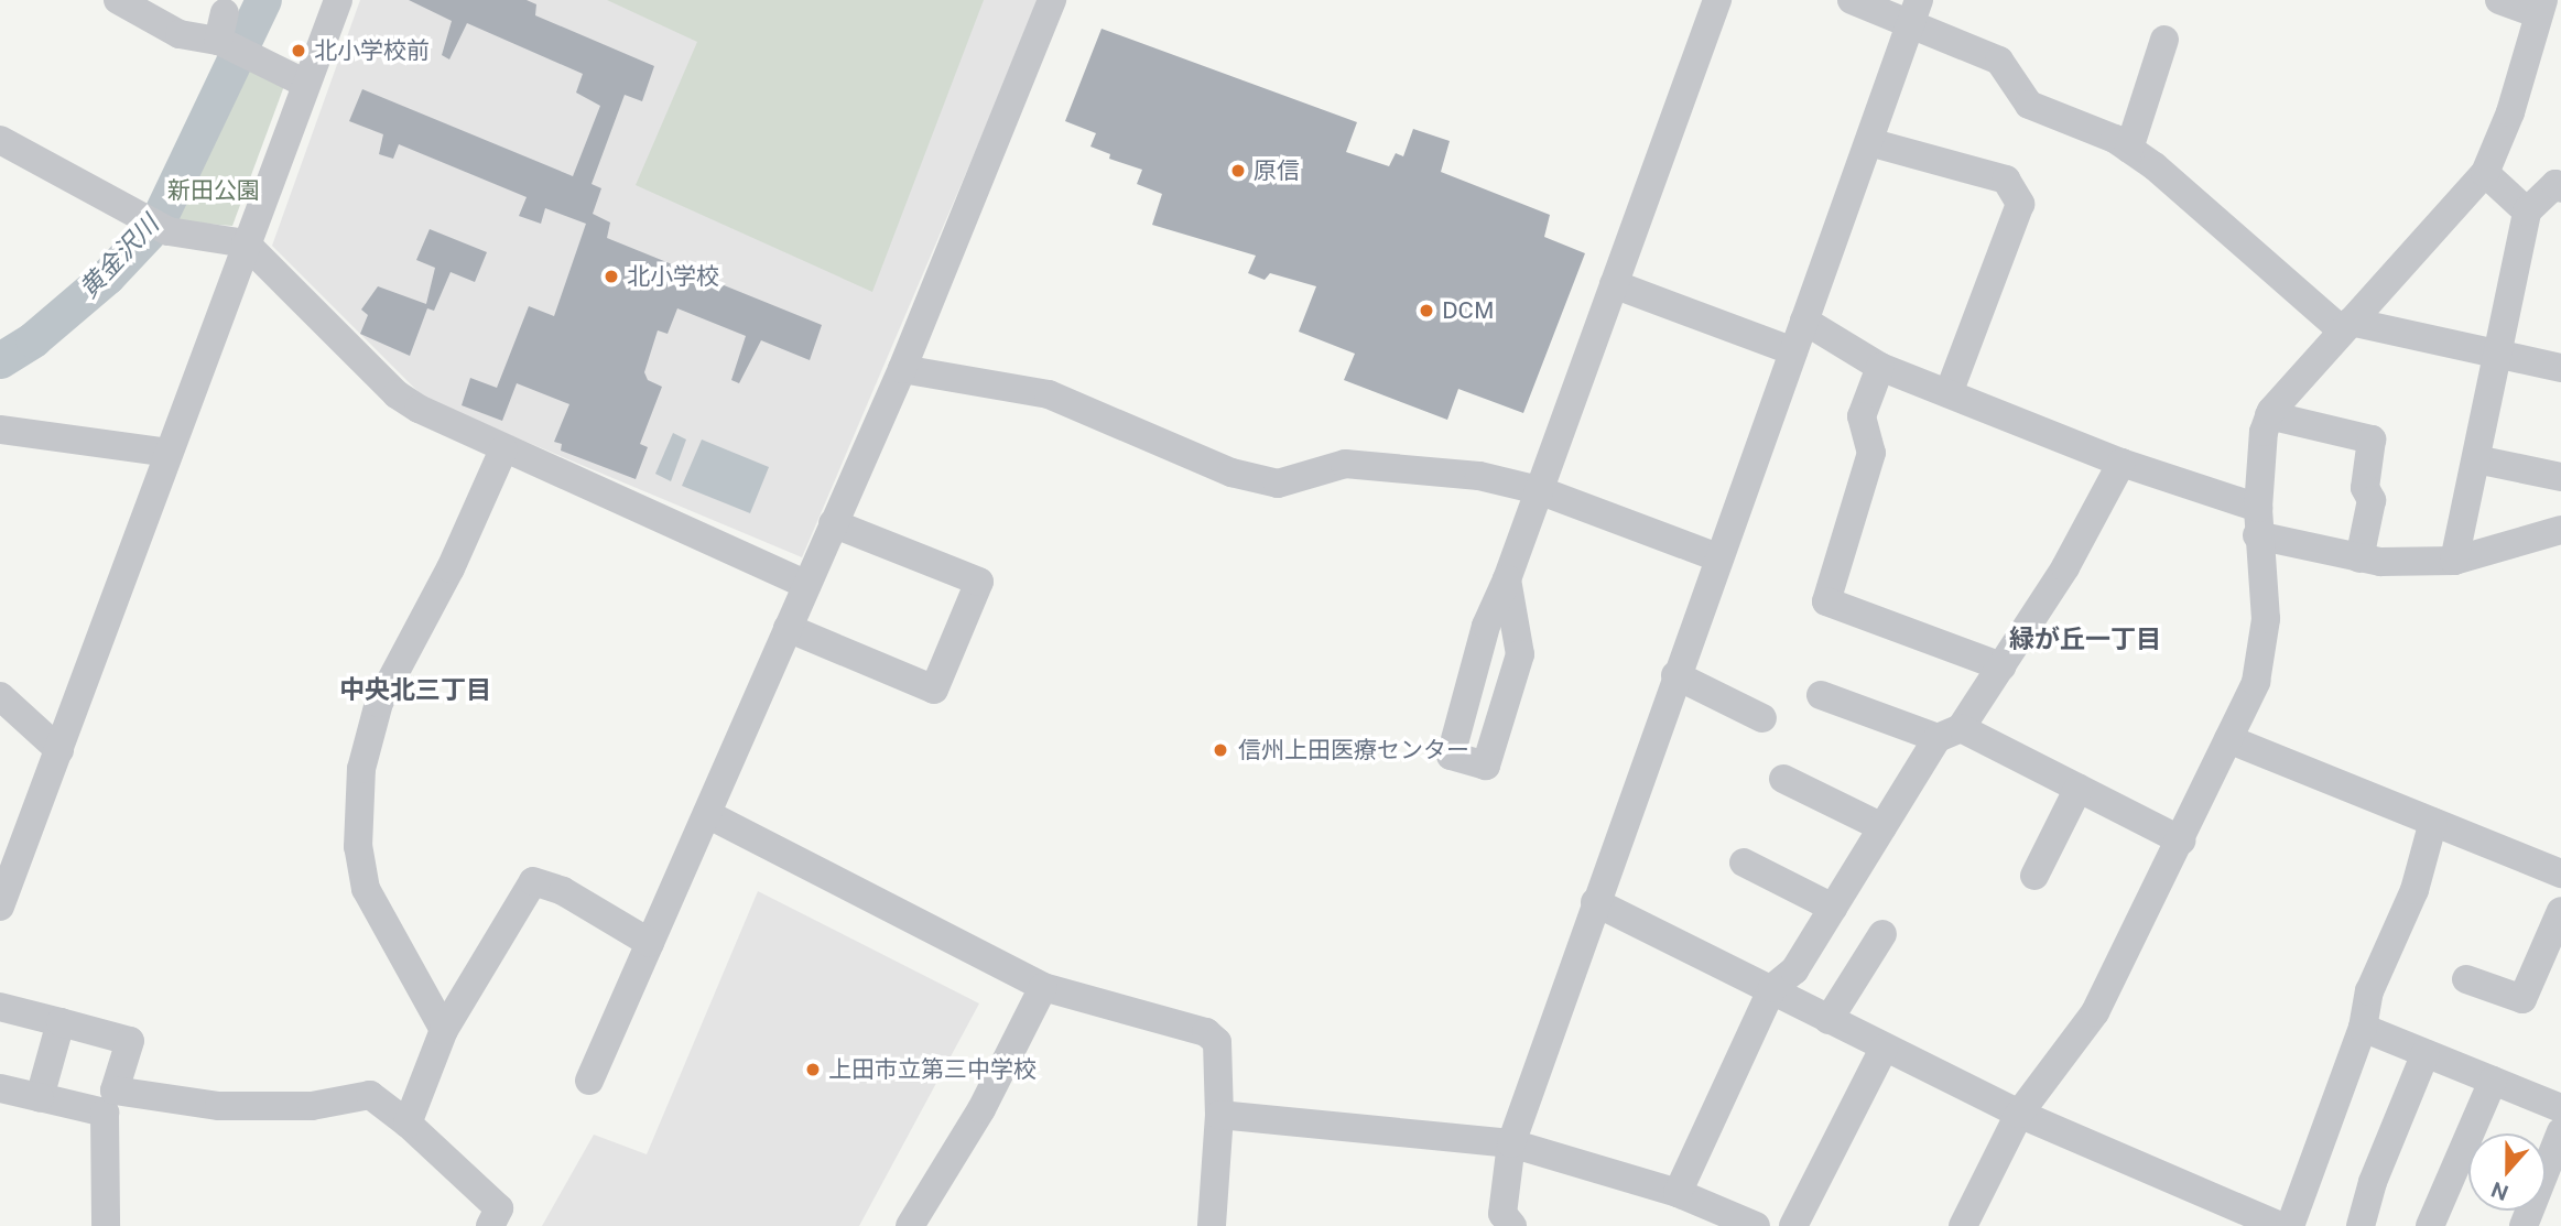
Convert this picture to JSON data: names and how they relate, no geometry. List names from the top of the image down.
{
  "districts": ["緑が丘一丁目", "中央北三丁目"],
  "water": ["黄金沢川"],
  "parks": ["新田公園"],
  "places": [
    "北小学校前",
    "原信",
    "北小学校",
    "DCM",
    "信州上田医療センター",
    "上田市立第三中学校"
  ],
  "north": "bottom"
}
